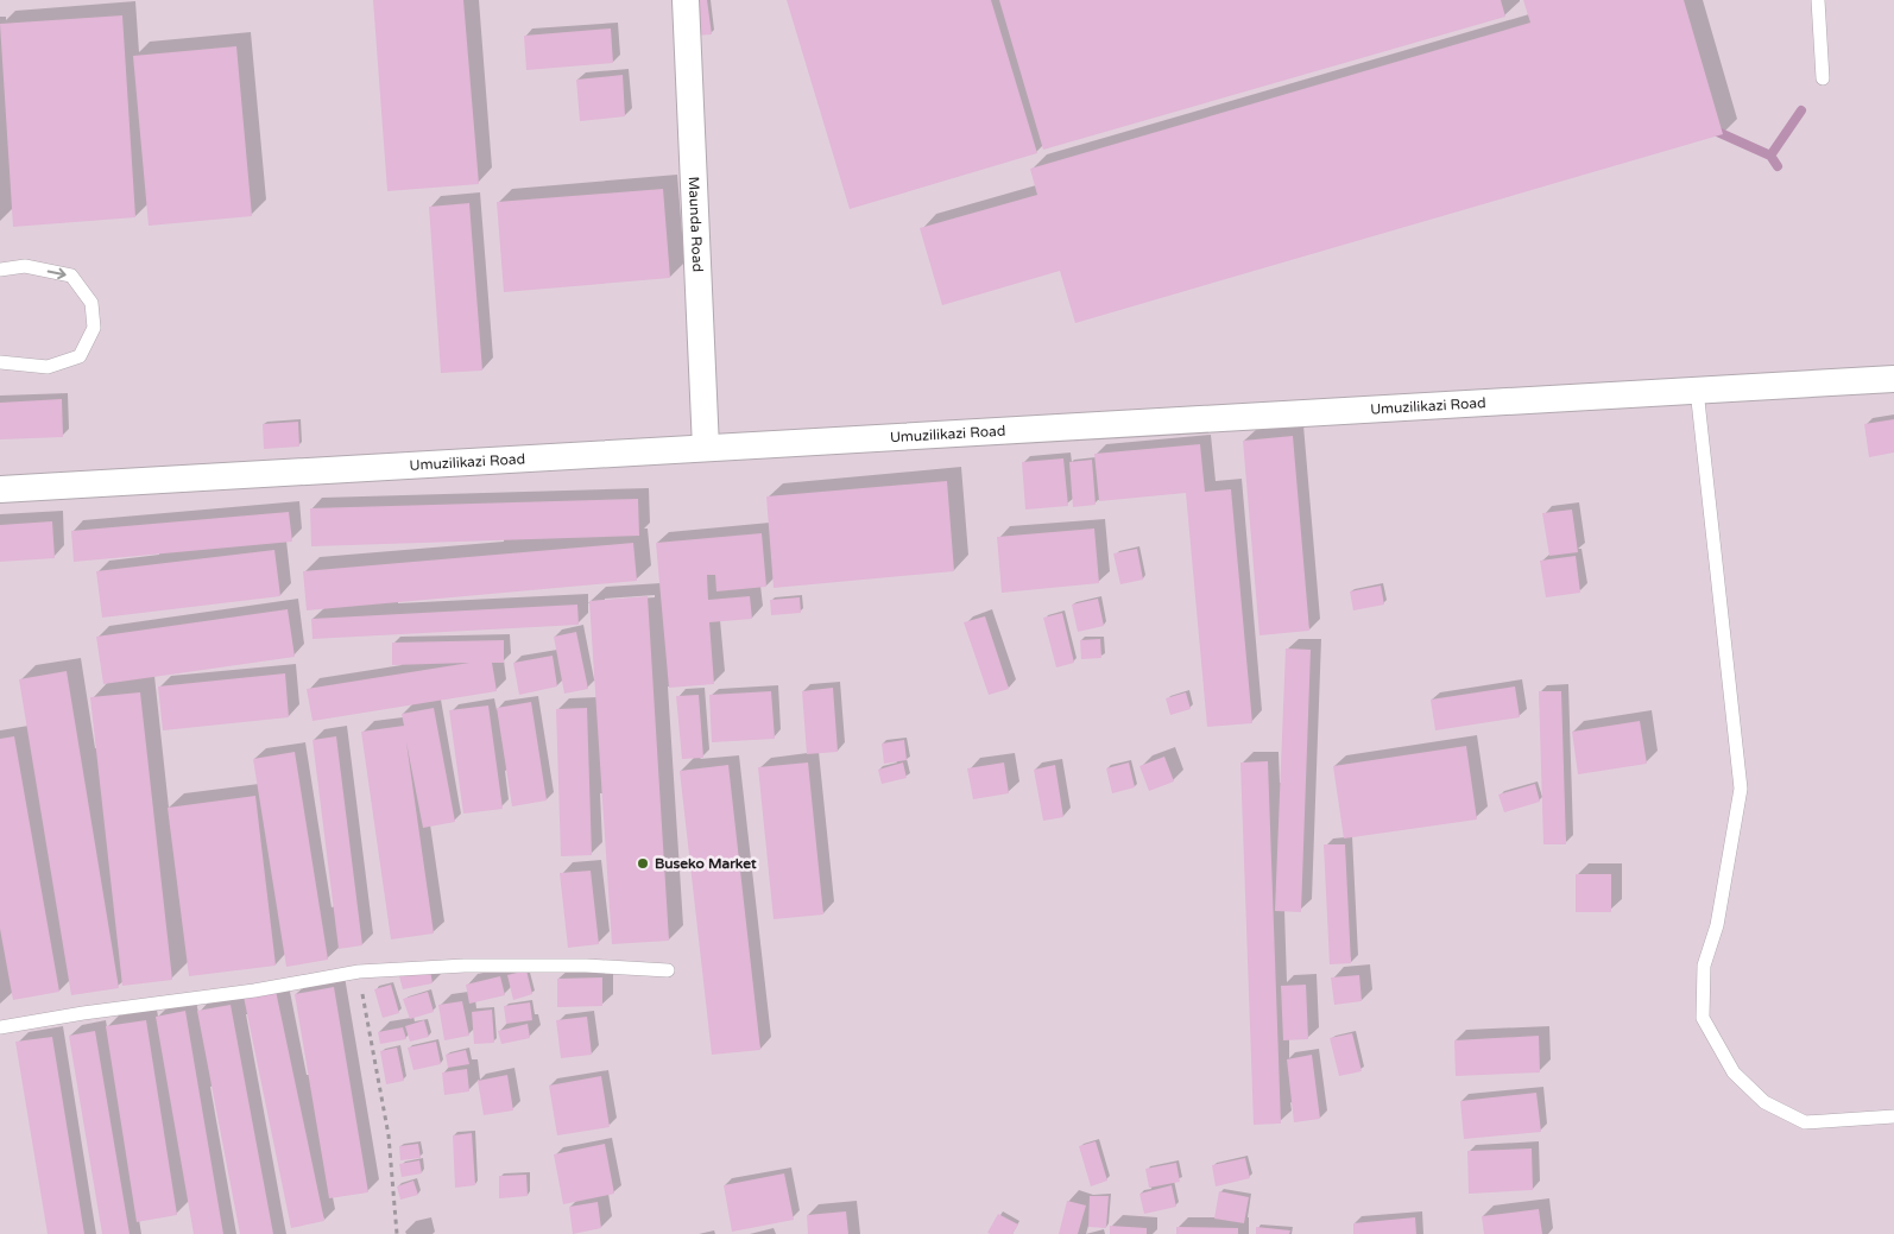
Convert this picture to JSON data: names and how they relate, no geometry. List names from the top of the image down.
{
  "streets": {
    "street": ["Maunda Road", "Umuzilikazi Road"]
  },
  "crossings": [
    ["Maunda Road", "Umuzilikazi Road"]
  ],
  "places": ["Buseko Market"]
}
